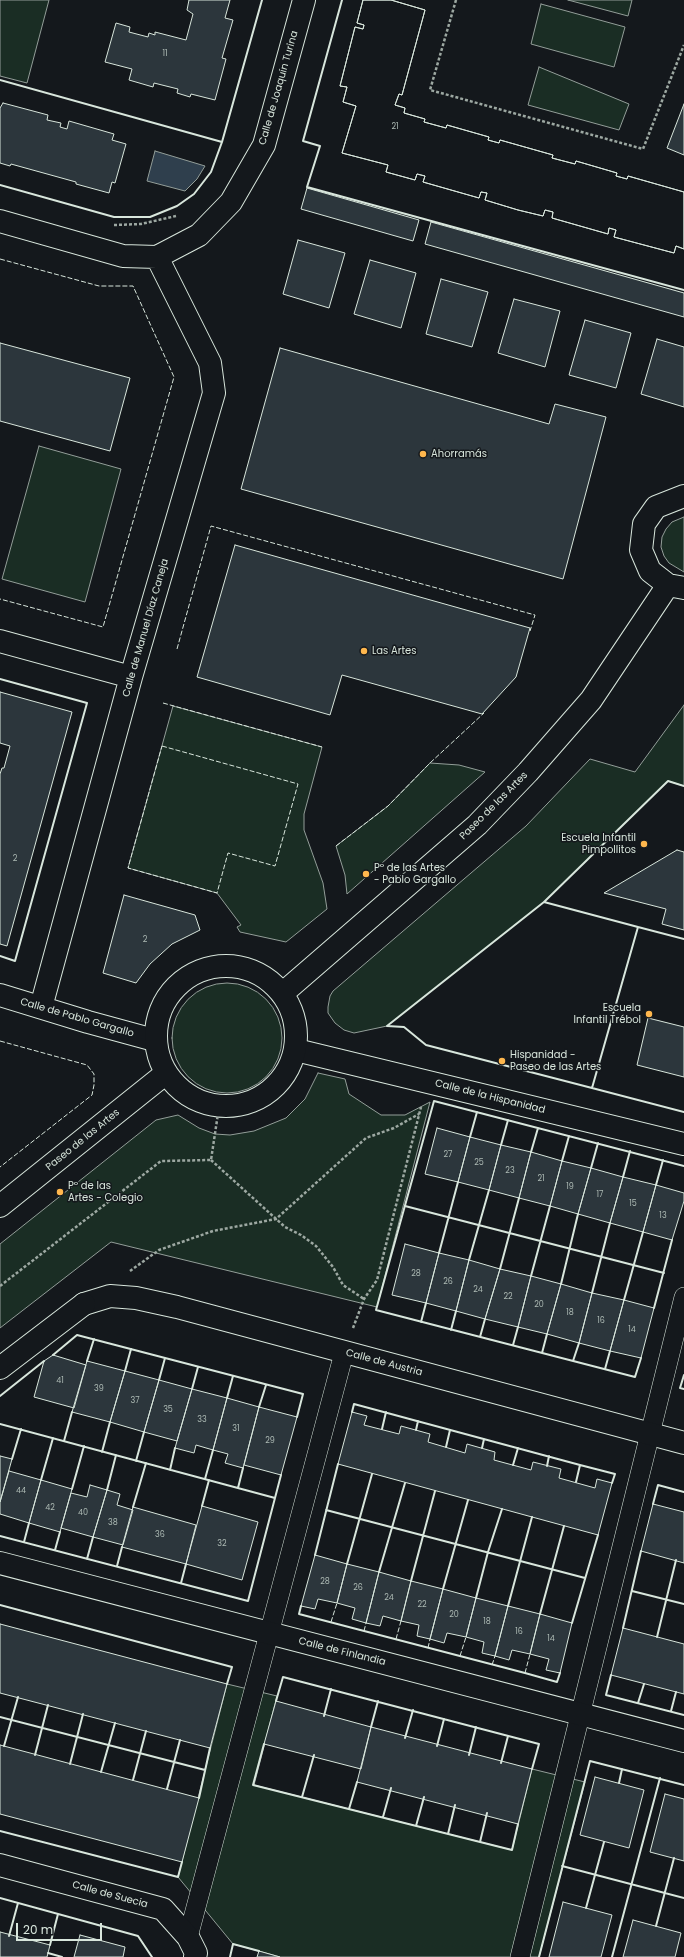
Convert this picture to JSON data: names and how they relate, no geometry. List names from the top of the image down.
{
  "streets": {
    "street": [
      "Calle de Joaquín Turina",
      "Calle de Manuel Díaz Caneja",
      "Paseo de las Artes",
      "Calle de Pablo Gargallo",
      "Calle de la Hispanidad",
      "Calle de Austria",
      "Calle de Finlandia",
      "Calle de Suecia"
    ]
  },
  "crossings": [
    ["Calle de Joaquín Turina", "Calle de Manuel Díaz Caneja"],
    ["Calle de Manuel Díaz Caneja", "Calle de Pablo Gargallo"],
    ["Paseo de las Artes", "Calle de Pablo Gargallo"],
    ["Paseo de las Artes", "Calle de la Hispanidad"],
    ["Calle de Pablo Gargallo", "Calle de la Hispanidad"]
  ],
  "places": [
    "Ahorramás",
    "Las Artes",
    "Escuela Infantil Pimpollitos",
    "Pº de las Artes - Pablo Gargallo",
    "Escuela Infantil Trébol",
    "Hispanidad - Paseo de las Artes",
    "Pº de las Artes - Colegio"
  ],
  "house_numbers": [
    "11",
    "21",
    "2",
    "2",
    "27",
    "25",
    "23",
    "21",
    "19",
    "17",
    "15",
    "13",
    "28",
    "26",
    "24",
    "22",
    "20",
    "18",
    "16",
    "14",
    "41",
    "39",
    "37",
    "35",
    "33",
    "31",
    "29",
    "44",
    "42",
    "40",
    "38",
    "36",
    "32",
    "28",
    "26",
    "24",
    "22",
    "20",
    "18",
    "16",
    "14"
  ],
  "scale_bar": "20 m"
}
